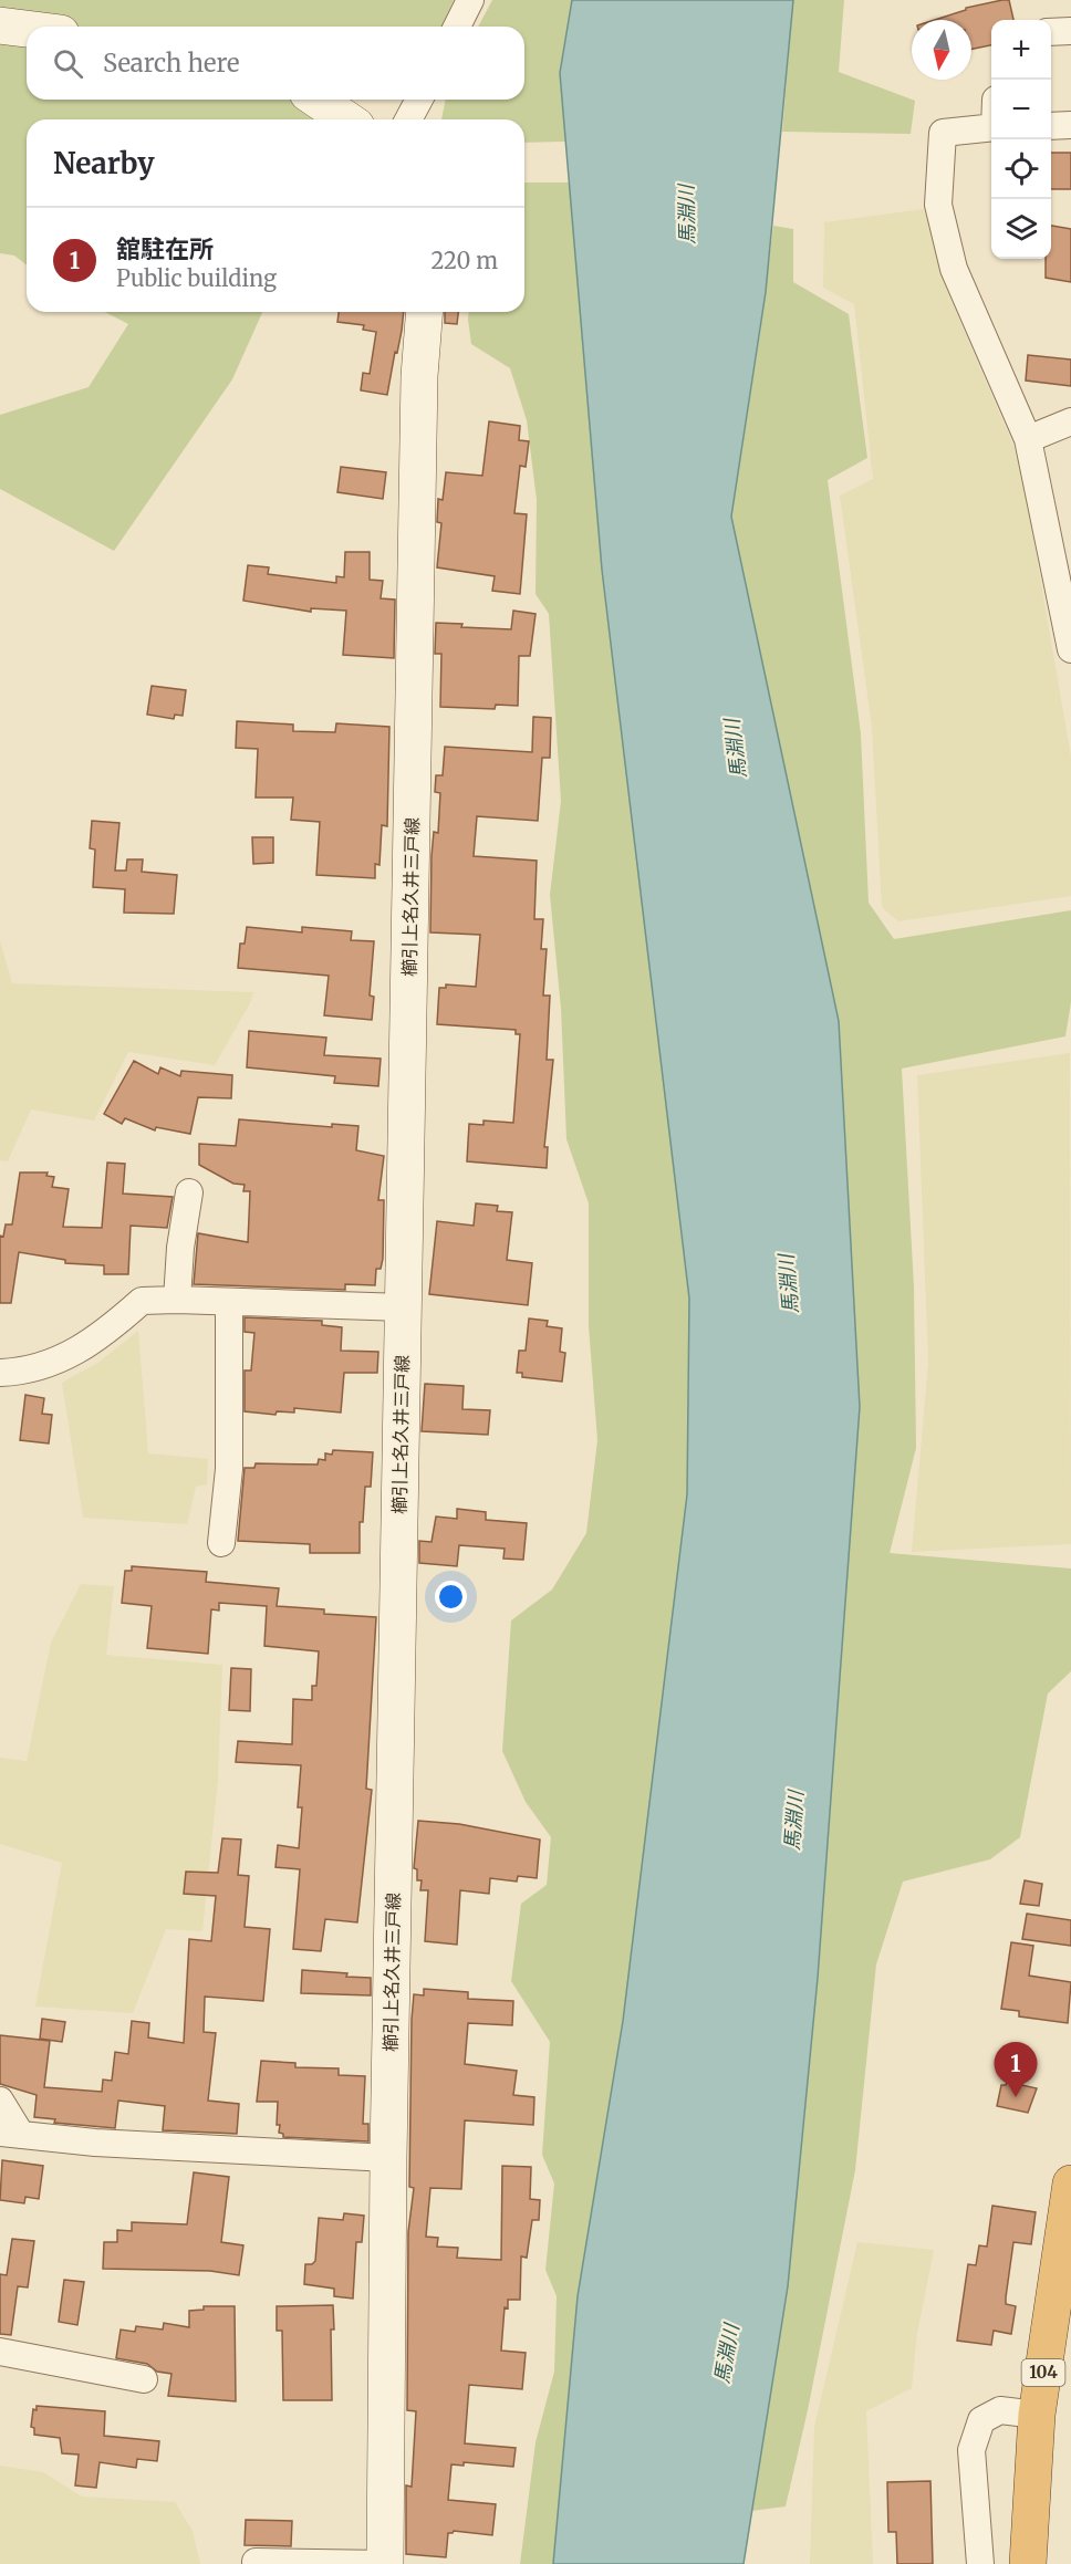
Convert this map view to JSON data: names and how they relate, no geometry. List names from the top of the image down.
{
  "streets": {
    "highway": ["104"],
    "main road": ["櫛引上名久井三戸線"]
  },
  "water": ["馬淵川"],
  "north": "bottom",
  "page": {
    "map_buttons": ["+", "−"],
    "search": "Search here",
    "heading": "Nearby",
    "list": [
      {
        "mark": "1",
        "name": "舘駐在所",
        "note": "Public building",
        "value": "220 m"
      }
    ],
    "pins": "1"
  }
}
